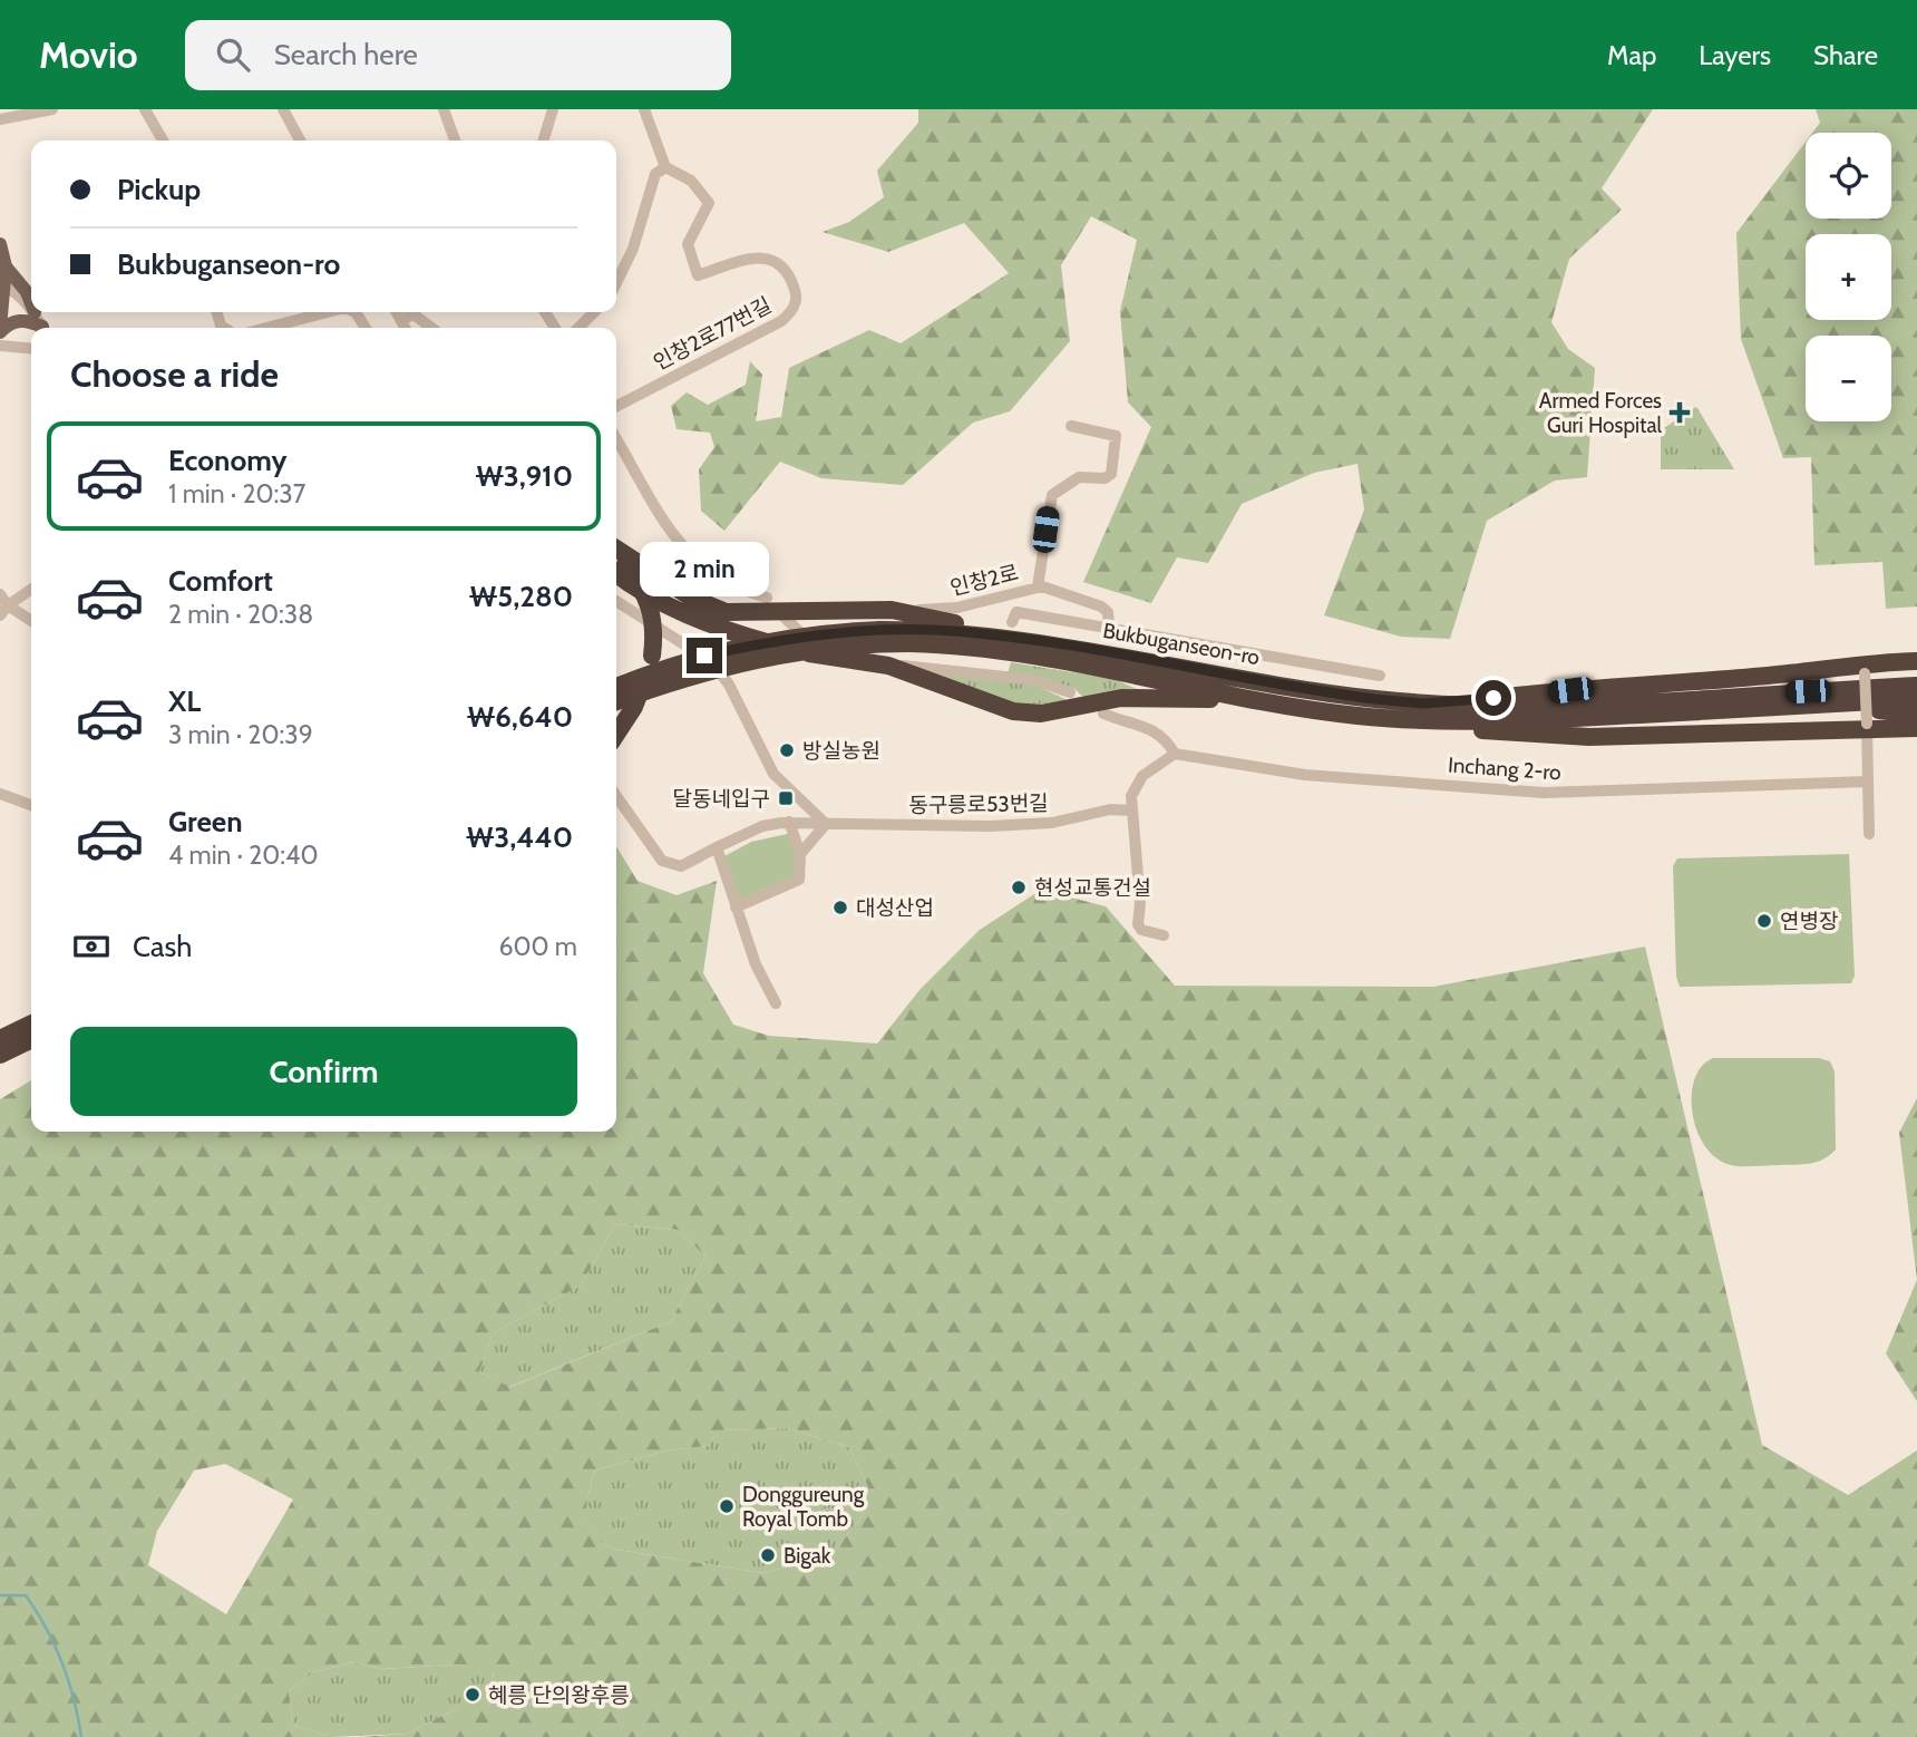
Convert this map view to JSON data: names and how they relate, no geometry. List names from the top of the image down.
{
  "streets": {
    "highway": ["Bukbuganseon-ro"],
    "street": [
      "인창2로77번길",
      "인창2로",
      "Inchang 2-ro",
      "동구릉로53번길"
    ]
  },
  "places": {
    "health": ["Armed Forces Guri Hospital"],
    "other": [
      "방실농원",
      "현성교통건설",
      "대성산업",
      "연병장",
      "Donggureung Royal Tomb",
      "Bigak",
      "혜릉 단의왕후릉"
    ],
    "transit": ["달동네입구"]
  },
  "page": {
    "header": "Movio",
    "search": "Search here",
    "nav": ["Map", "Layers", "Share"],
    "map_buttons": ["+", "−"],
    "banner": ["Pickup", "Bukbuganseon-ro"],
    "heading": "Choose a ride",
    "list": [
      {
        "name": "Economy",
        "note": "1 min · 20:37",
        "value": "₩3,910"
      },
      {
        "name": "Comfort",
        "note": "2 min · 20:38",
        "value": "₩5,280"
      },
      {
        "name": "XL",
        "note": "3 min · 20:39",
        "value": "₩6,640"
      },
      {
        "name": "Green",
        "note": "4 min · 20:40",
        "value": "₩3,440"
      }
    ],
    "bubble": "2 min",
    "pay": ["Cash", "600 m"],
    "buttons": "Confirm"
  }
}
